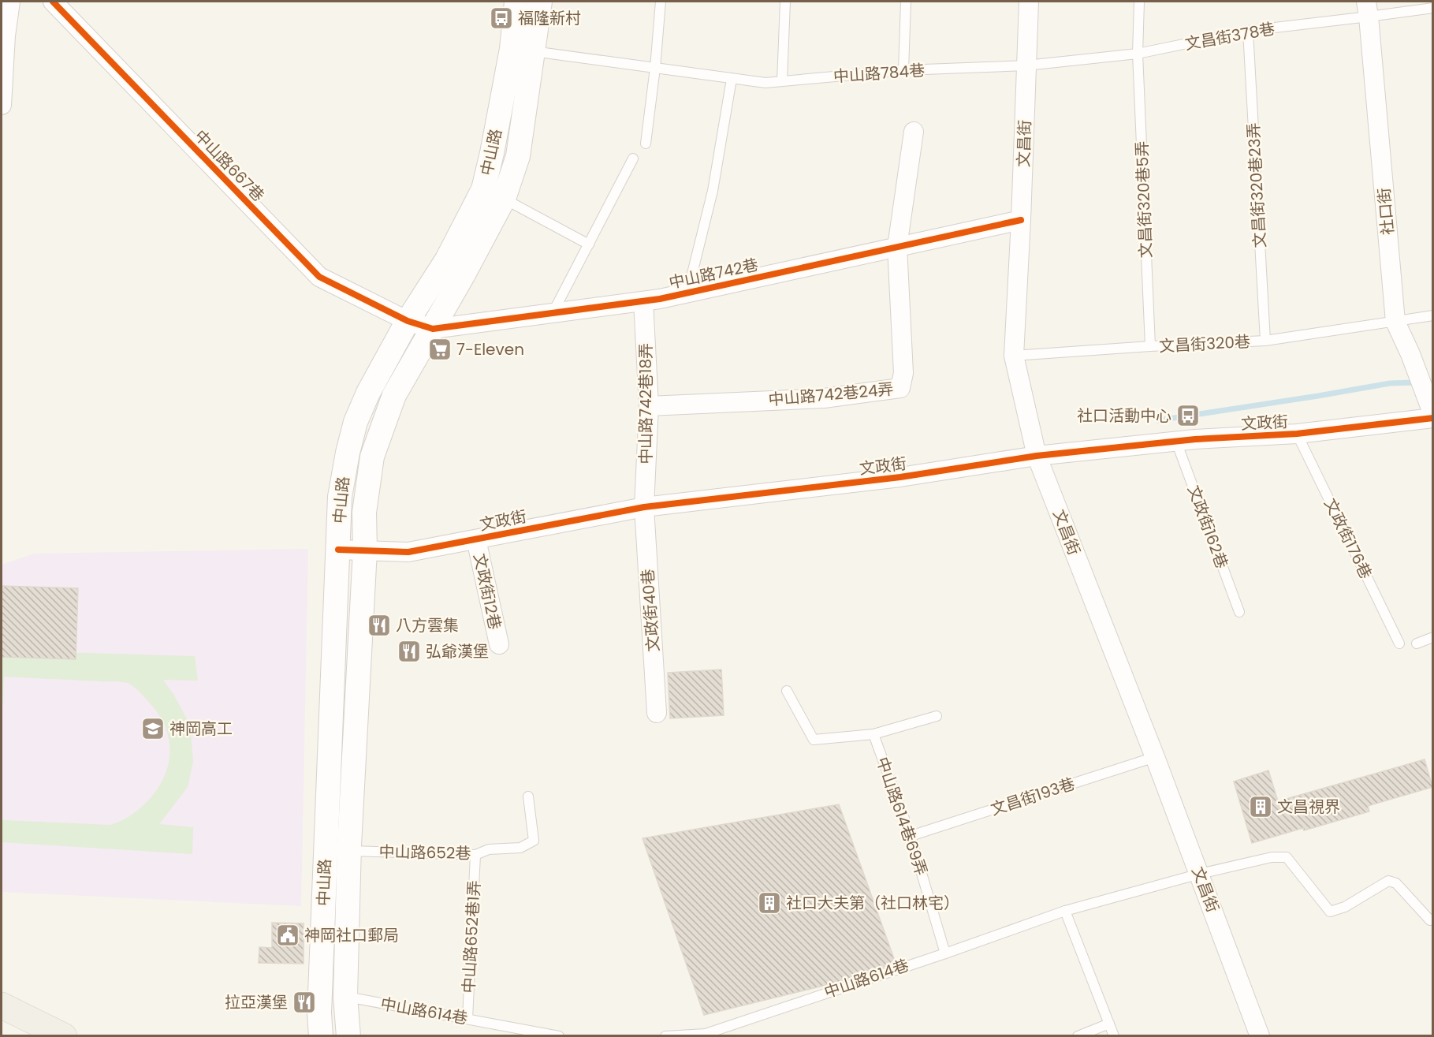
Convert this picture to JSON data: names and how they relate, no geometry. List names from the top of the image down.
{
  "streets": {
    "street": [
      "文昌街",
      "中山路",
      "中山路667巷",
      "社口街",
      "中山路742巷",
      "中山路742巷24弄",
      "中山路742巷18弄",
      "文政街",
      "文政街12巷",
      "文政街40巷"
    ],
    "lane": [
      "文昌街378巷",
      "中山路784巷",
      "文昌街320巷23弄",
      "文昌街320巷5弄",
      "文昌街320巷",
      "文政街162巷",
      "文政街176巷",
      "文昌街193巷",
      "中山路614巷69弄",
      "中山路652巷",
      "中山路652巷1弄",
      "中山路614巷"
    ]
  },
  "crossings": [
    ["文昌街378巷", "中山路784巷"],
    ["文昌街378巷", "文昌街"],
    ["文昌街378巷", "文昌街320巷23弄"],
    ["文昌街378巷", "文昌街320巷5弄"],
    ["文昌街378巷", "社口街"],
    ["中山路784巷", "文昌街"],
    ["中山路784巷", "中山路"],
    ["文昌街", "中山路742巷"],
    ["文昌街", "文昌街320巷"],
    ["文昌街", "文政街"],
    ["文昌街", "文昌街193巷"],
    ["文昌街", "中山路614巷"],
    ["中山路", "中山路667巷"],
    ["中山路", "中山路742巷"],
    ["中山路", "文政街"],
    ["中山路", "中山路652巷"],
    ["中山路", "中山路614巷"],
    ["中山路667巷", "中山路742巷"],
    ["文昌街320巷23弄", "文昌街320巷"],
    ["文昌街320巷5弄", "文昌街320巷"],
    ["社口街", "文昌街320巷"],
    ["社口街", "文政街"],
    ["中山路742巷", "中山路742巷24弄"],
    ["中山路742巷", "中山路742巷18弄"],
    ["中山路742巷24弄", "中山路742巷18弄"],
    ["中山路742巷18弄", "文政街"],
    ["中山路742巷18弄", "文政街40巷"],
    ["文政街", "文政街162巷"],
    ["文政街", "文政街176巷"],
    ["文政街", "文政街12巷"],
    ["文政街", "文政街40巷"],
    ["文昌街193巷", "中山路614巷69弄"],
    ["中山路614巷69弄", "中山路614巷"],
    ["中山路652巷", "中山路652巷1弄"],
    ["中山路652巷1弄", "中山路614巷"]
  ],
  "places": {
    "bus stop": ["福隆新村", "社口活動中心"],
    "supermarket": ["7-Eleven"],
    "restaurant": ["八方雲集", "弘爺漢堡", "拉亞漢堡"],
    "school or university": ["神岡高工"],
    "building": ["文昌視界", "社口大夫第（社口林宅）"],
    "public building": ["神岡社口郵局"]
  }
}
